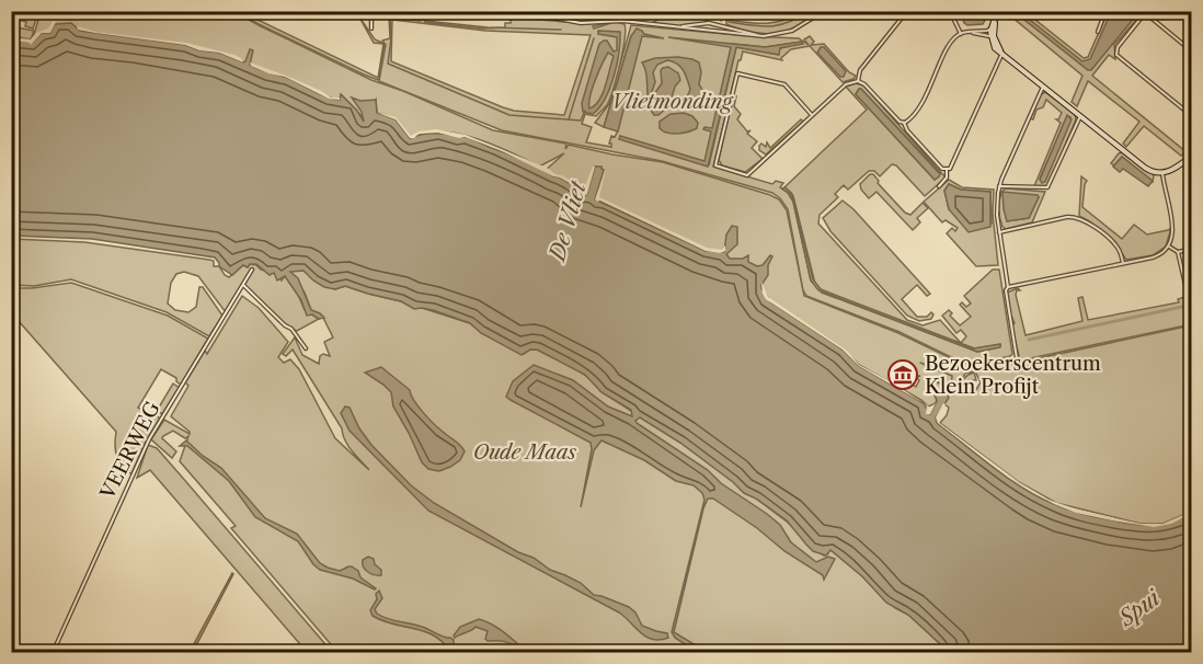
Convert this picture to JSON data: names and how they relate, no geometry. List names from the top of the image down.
{
  "streets": {
    "street": ["VEERWEG"]
  },
  "water": ["De Vliet", "Spui"],
  "parks": ["Vlietmonding", "Oude Maas"],
  "places": {
    "museum": ["Bezoekerscentrum Klein Profijt"]
  }
}
